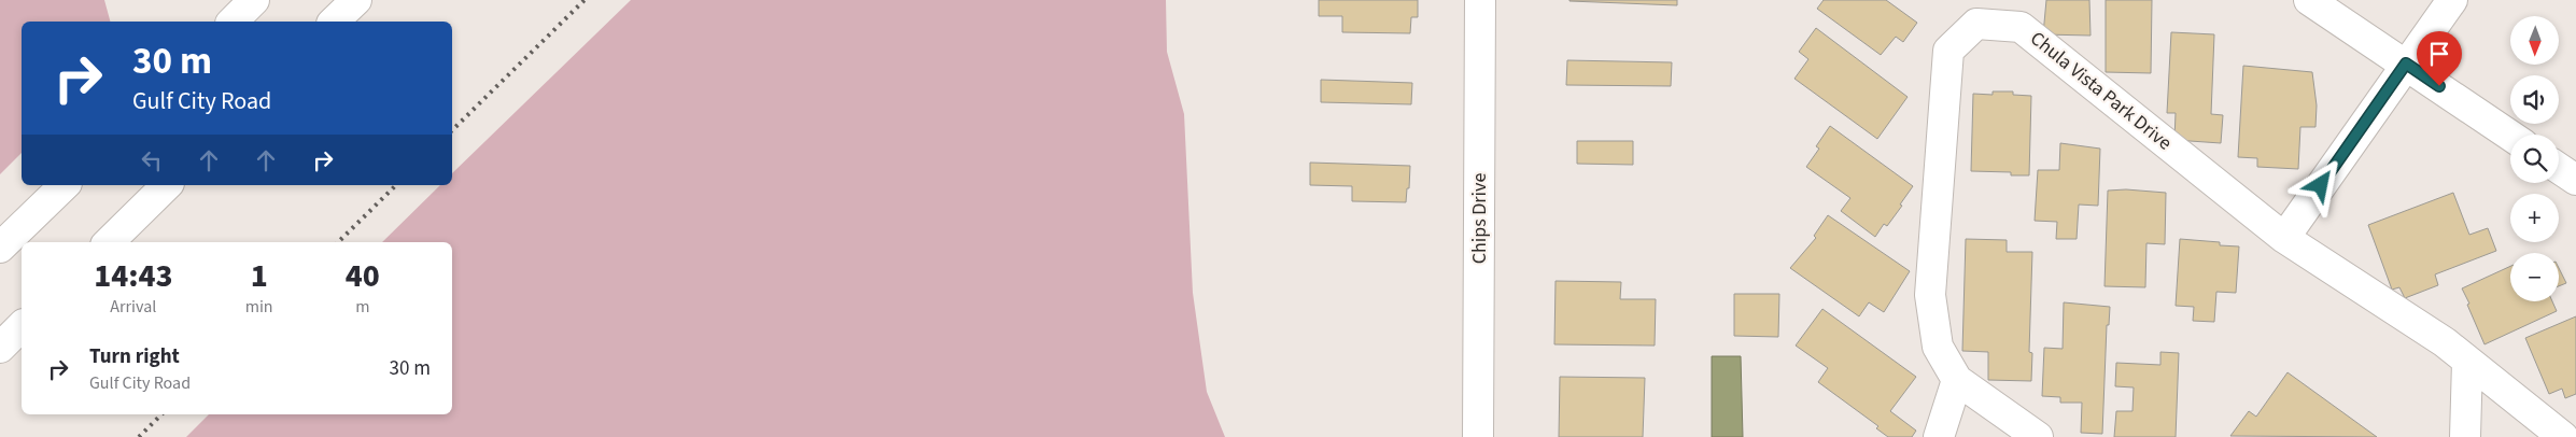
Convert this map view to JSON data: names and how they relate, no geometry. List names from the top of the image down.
{
  "streets": {
    "street": ["Chula Vista Park Drive", "Chips Drive"]
  },
  "north": "bottom",
  "page": {
    "map_buttons": ["+", "−"],
    "turn": ["30 m", "Gulf City Road"],
    "eta": [
      "14:43",
      "Arrival",
      "1",
      "min",
      "40",
      "m"
    ],
    "list": [
      {
        "name": "Turn right",
        "note": "Gulf City Road",
        "value": "30 m"
      }
    ]
  }
}
